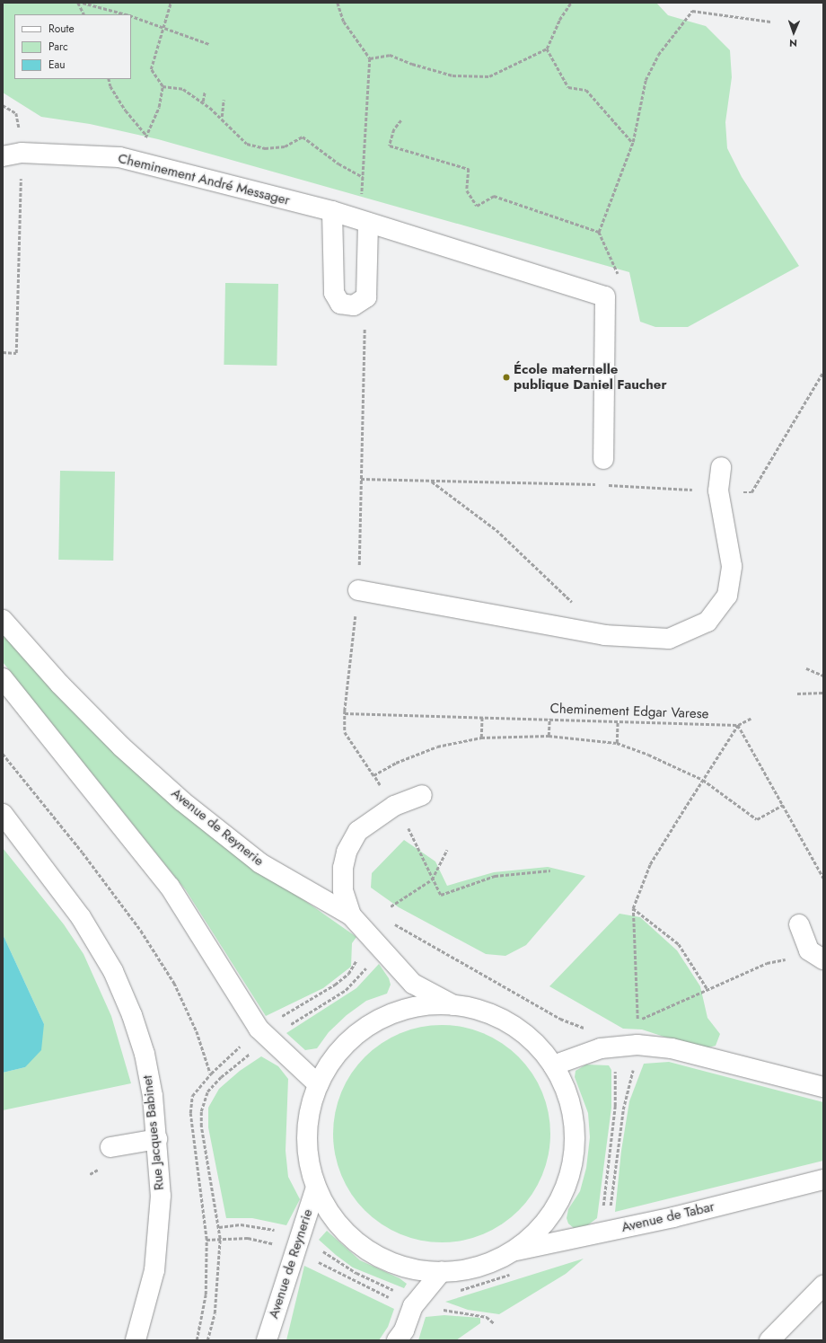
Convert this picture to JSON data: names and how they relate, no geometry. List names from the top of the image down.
{
  "streets": {
    "street": [
      "Cheminement André Messager",
      "Avenue de Reynerie",
      "Rue Jacques Babinet",
      "Avenue de Tabar"
    ],
    "path": ["Cheminement Edgar Varese"]
  },
  "places": ["École maternelle publique Daniel Faucher"],
  "legend": ["Route", "Parc", "Eau"],
  "north": "bottom"
}
